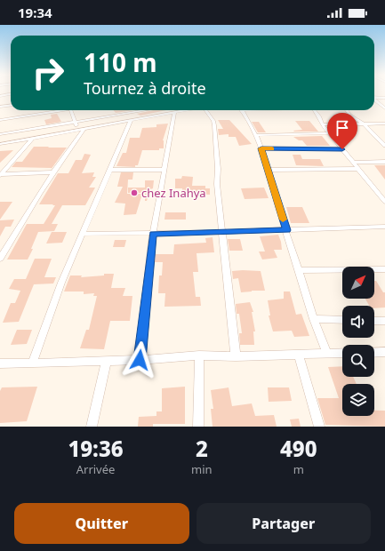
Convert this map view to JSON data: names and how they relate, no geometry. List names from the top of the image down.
{
  "places": ["chez Inahya"],
  "north": "top right",
  "page": {
    "status": "19:34",
    "turn": ["110 m", "Tournez à droite"],
    "eta": [
      "19:36",
      "Arrivée",
      "2",
      "min",
      "490",
      "m"
    ],
    "buttons": ["Quitter", "Partager"]
  }
}
